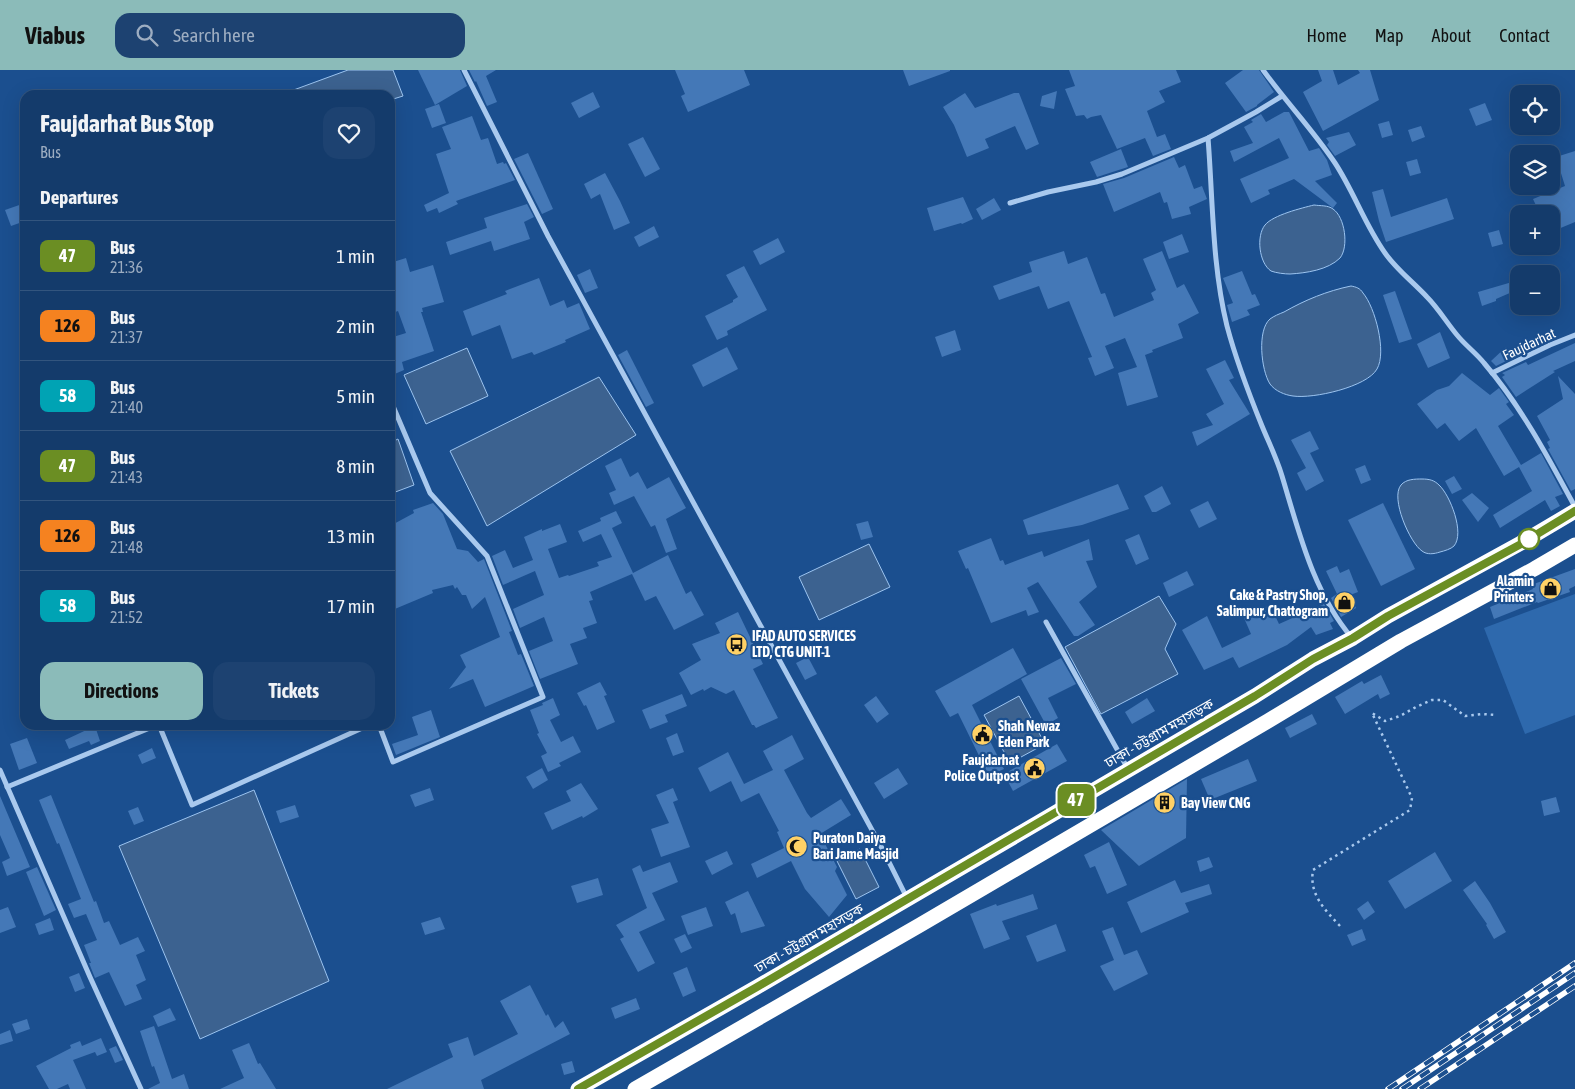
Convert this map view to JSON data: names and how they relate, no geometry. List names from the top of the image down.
{
  "streets": {
    "highway": ["ঢাকা - চট্টগ্রাম মহাসড়ক"],
    "street": ["Faujdarhat"]
  },
  "places": {
    "shop": ["Alamin Printers", "Cake & Pastry Shop, Salimpur, Chattogram"],
    "bus stop": ["IFAD AUTO SERVICES LTD, CTG UNIT-1"],
    "public building": ["Shah Newaz Eden Park", "Faujdarhat Police Outpost"],
    "building": ["Bay View CNG"],
    "mosque": ["Puraton Daiya Bari Jame Masjid"]
  },
  "lines": ["bus line 47"],
  "page": {
    "header": "Viabus",
    "search": "Search here",
    "nav": [
      "Home",
      "Map",
      "About",
      "Contact"
    ],
    "on_map": "47",
    "map_buttons": ["+", "−"],
    "heading": [
      ["Faujdarhat Bus Stop", "Bus"],
      "Departures"
    ],
    "list": [
      {
        "mark": "47",
        "name": "Bus",
        "note": "21:36",
        "value": "1 min"
      },
      {
        "mark": "126",
        "name": "Bus",
        "note": "21:37",
        "value": "2 min"
      },
      {
        "mark": "58",
        "name": "Bus",
        "note": "21:40",
        "value": "5 min"
      },
      {
        "mark": "47",
        "name": "Bus",
        "note": "21:43",
        "value": "8 min"
      },
      {
        "mark": "126",
        "name": "Bus",
        "note": "21:48",
        "value": "13 min"
      },
      {
        "mark": "58",
        "name": "Bus",
        "note": "21:52",
        "value": "17 min"
      }
    ],
    "buttons": ["Directions", "Tickets"]
  }
}
